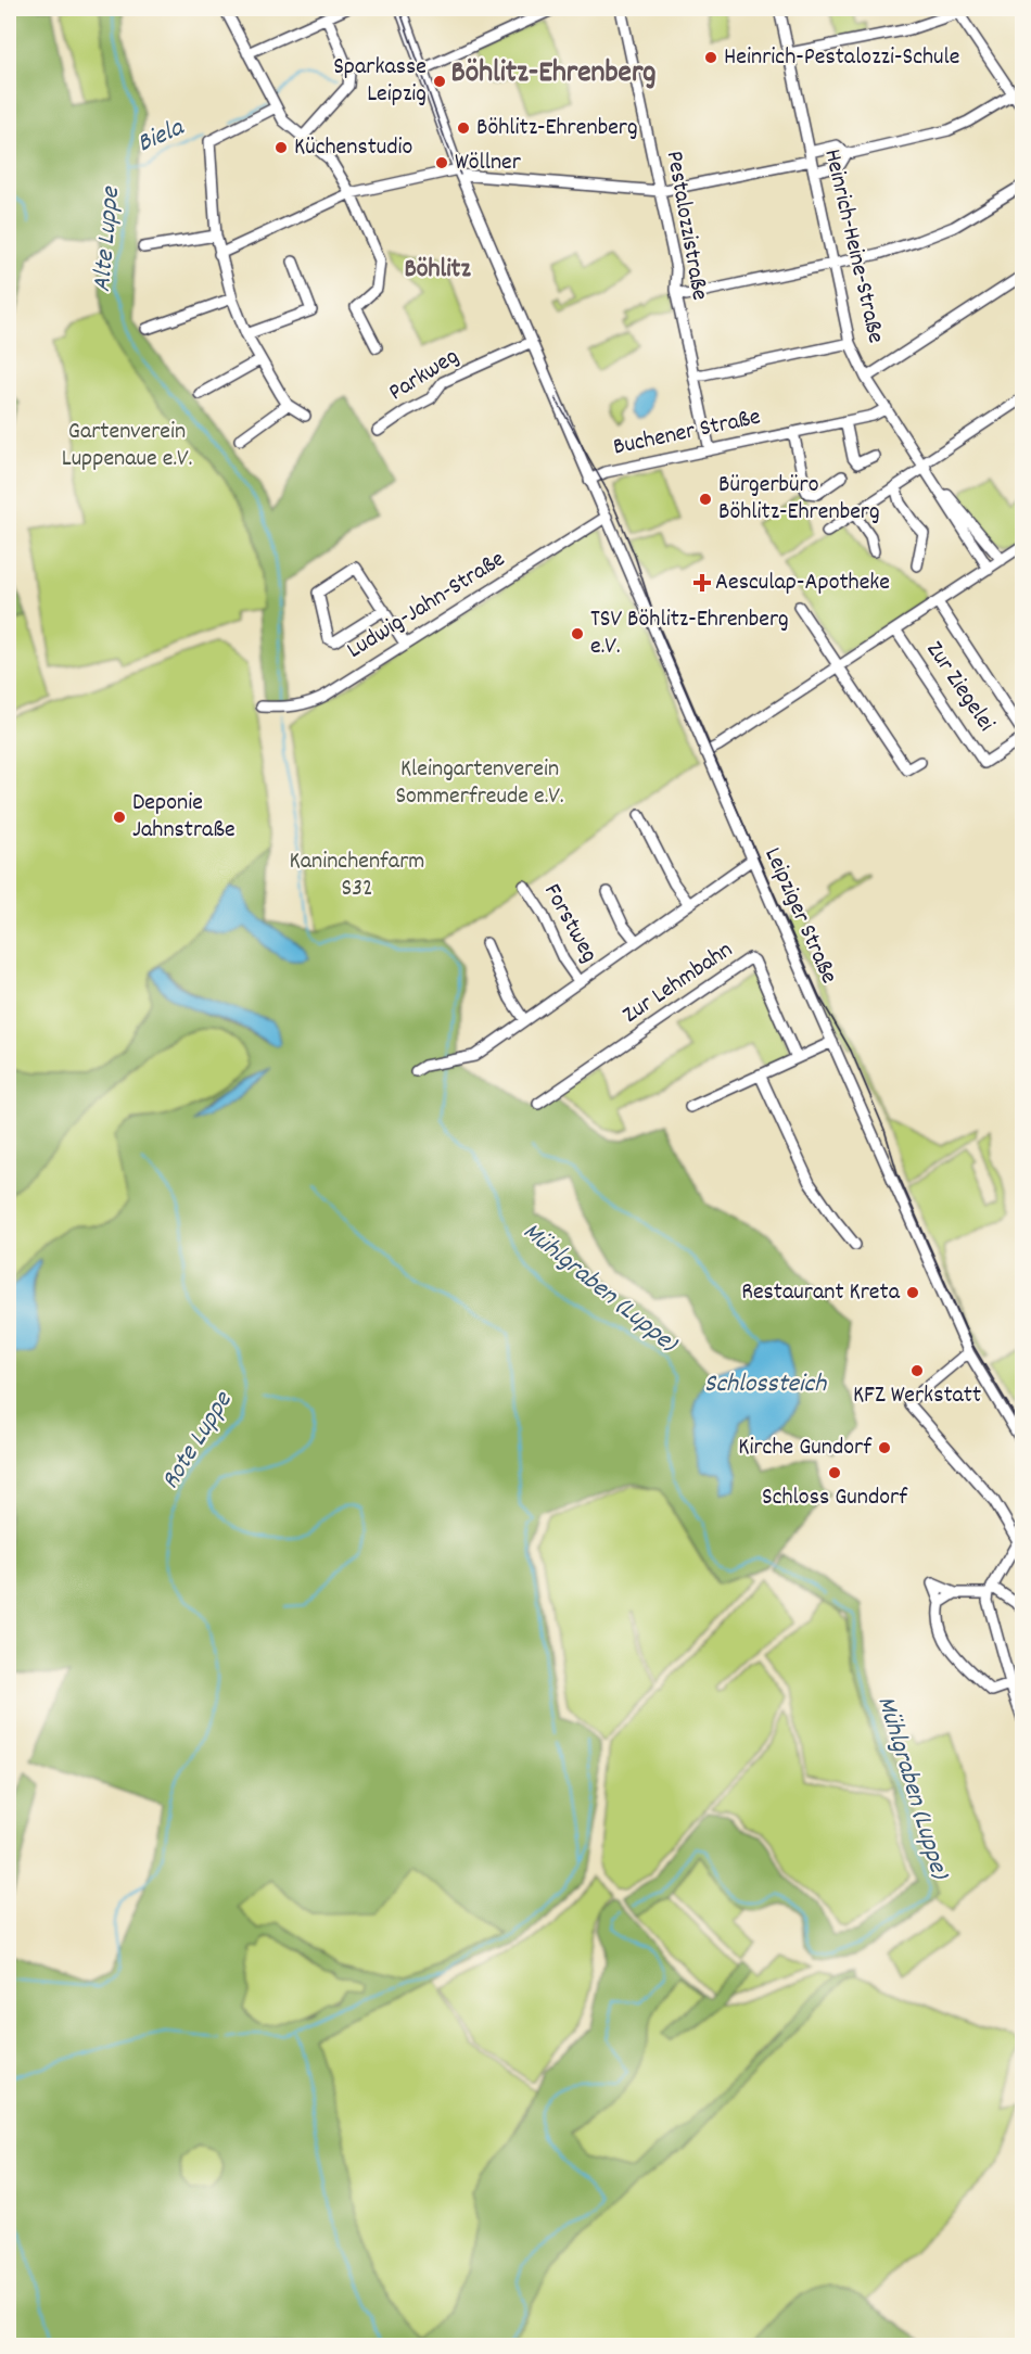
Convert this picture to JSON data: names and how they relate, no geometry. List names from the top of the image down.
{
  "streets": {
    "street": [
      "Pestalozzistraße",
      "Heinrich-Heine-Straße",
      "Parkweg",
      "Buchener Straße",
      "Ludwig-Jahn-Straße",
      "Zur Ziegelei",
      "Leipziger Straße",
      "Forstweg",
      "Zur Lehmbahn"
    ]
  },
  "crossings": [
    ["Pestalozzistraße", "Buchener Straße"],
    ["Heinrich-Heine-Straße", "Buchener Straße"],
    ["Parkweg", "Leipziger Straße"],
    ["Buchener Straße", "Leipziger Straße"],
    ["Ludwig-Jahn-Straße", "Leipziger Straße"],
    ["Leipziger Straße", "Forstweg"]
  ],
  "districts": ["Böhlitz-Ehrenberg", "Böhlitz"],
  "water": [
    "Biela",
    "Alte Luppe",
    "Mühlgraben (Luppe)",
    "Schlossteich",
    "Rote Luppe"
  ],
  "parks": ["Gartenverein Luppenaue e.V.", "Kleingartenverein Sommerfreude e.V.", "Kaninchenfarm S32"],
  "places": {
    "other": [
      "Heinrich-Pestalozzi-Schule",
      "Sparkasse Leipzig",
      "Böhlitz-Ehrenberg",
      "Küchenstudio",
      "Wöllner",
      "Bürgerbüro Böhlitz-Ehrenberg",
      "TSV Böhlitz-Ehrenberg e.V.",
      "Deponie Jahnstraße",
      "Restaurant Kreta",
      "KFZ Werkstatt",
      "Kirche Gundorf",
      "Schloss Gundorf"
    ],
    "health": ["Aesculap-Apotheke"]
  }
}
